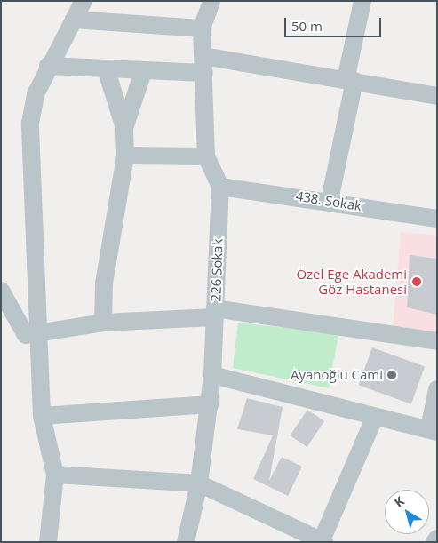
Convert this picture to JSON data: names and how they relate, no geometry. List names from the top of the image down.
{
  "streets": {
    "street": ["438. Sokak", "226 Sokak"]
  },
  "crossings": [
    ["438. Sokak", "226 Sokak"]
  ],
  "places": ["Özel Ege Akademi Göz Hastanesi", "Ayanoğlu Cami"],
  "scale_bar": "50 m",
  "north": "top left"
}
